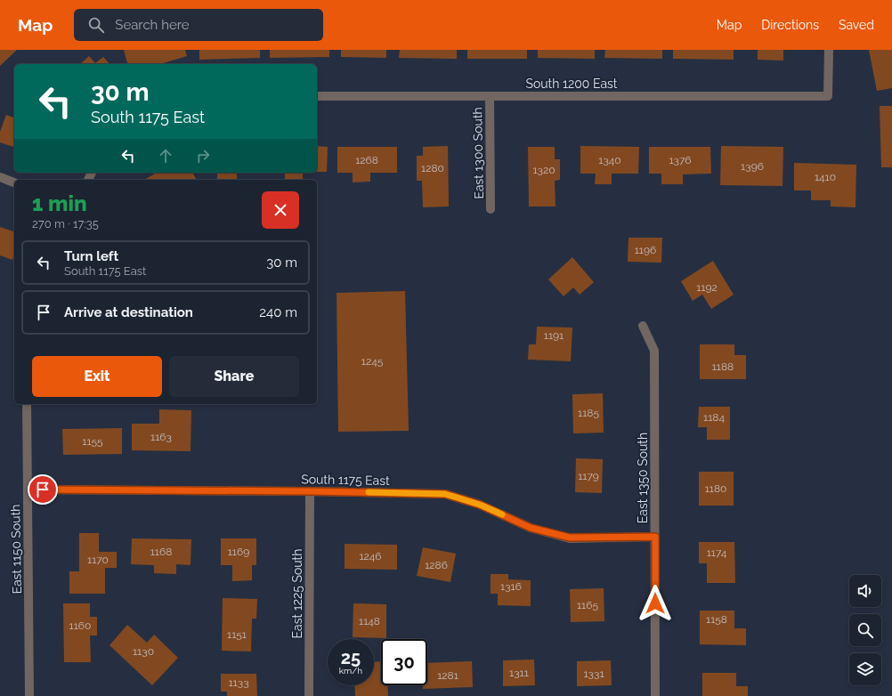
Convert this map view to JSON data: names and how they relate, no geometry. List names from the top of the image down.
{
  "streets": {
    "street": [
      "South 1200 East",
      "East 1300 South",
      "East 1350 South",
      "South 1175 East",
      "East 1150 South",
      "East 1225 South"
    ]
  },
  "crossings": [
    ["South 1200 East", "East 1300 South"],
    ["East 1350 South", "South 1175 East"],
    ["South 1175 East", "East 1150 South"],
    ["South 1175 East", "East 1225 South"]
  ],
  "house_numbers": [
    "1268",
    "1340",
    "1376",
    "1396",
    "1280",
    "1320",
    "1410",
    "1196",
    "1192",
    "1191",
    "1245",
    "1188",
    "1185",
    "1184",
    "1163",
    "1155",
    "1179",
    "1180",
    "1168",
    "1169",
    "1174",
    "1246",
    "1170",
    "1286",
    "1316",
    "1165",
    "1158",
    "1148",
    "1160",
    "1151",
    "1130",
    "1311",
    "1331",
    "1281",
    "1133"
  ],
  "page": {
    "header": "Map",
    "search": "Search here",
    "nav": ["Map", "Directions", "Saved"],
    "turn": ["30 m", "South 1175 East"],
    "heading": ["1 min", "270 m · 17:35"],
    "list": [
      {
        "name": "Turn left",
        "note": "South 1175 East",
        "value": "30 m"
      },
      {
        "name": "Arrive at destination",
        "value": "240 m"
      }
    ],
    "buttons": ["Exit", "Share"],
    "speed": "25 km/h",
    "limit": "30"
  }
}
